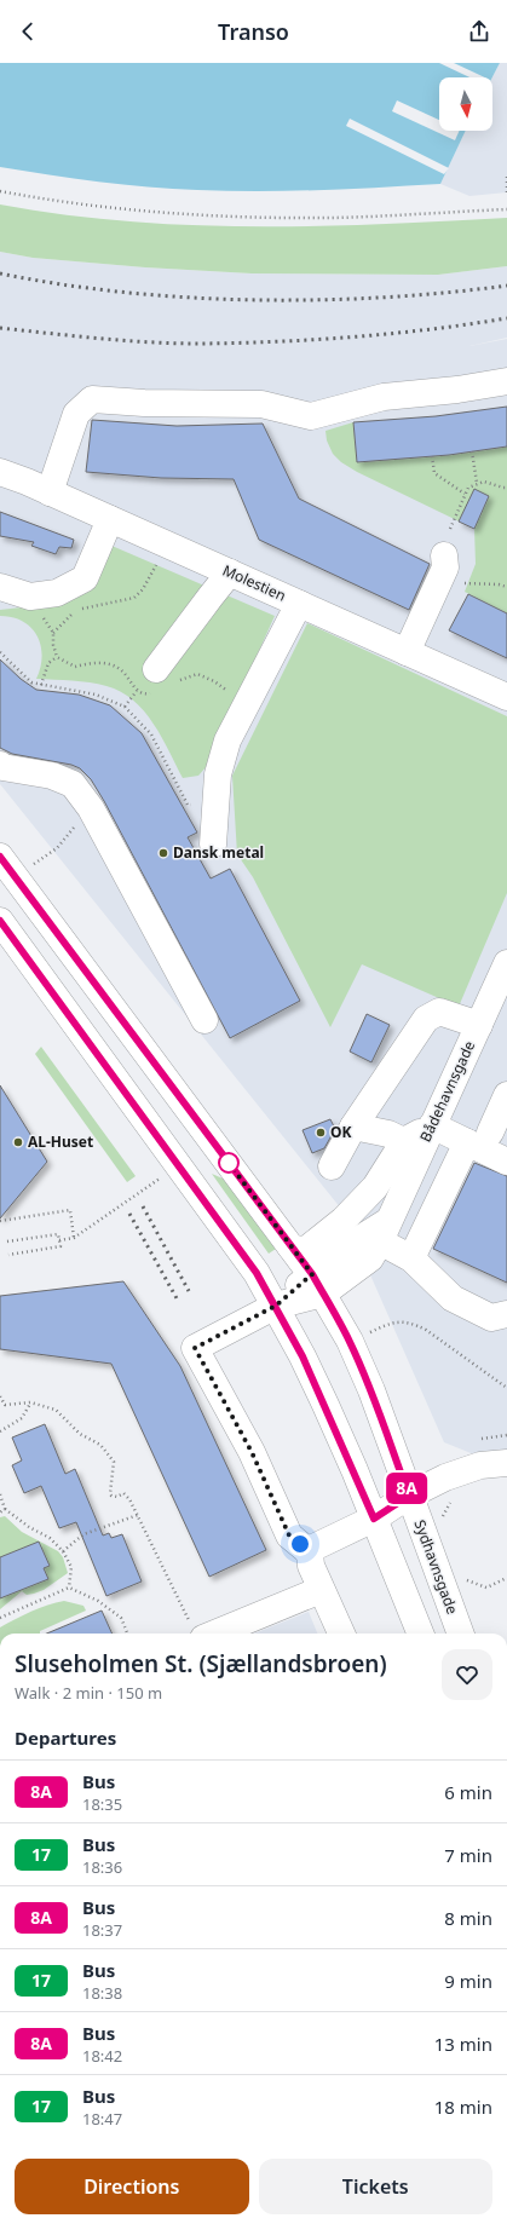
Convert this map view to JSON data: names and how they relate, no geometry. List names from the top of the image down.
{
  "streets": {
    "street": ["Molestien", "Bådehavnsgade", "Sydhavnsgade"]
  },
  "crossings": [
    ["Bådehavnsgade", "Sydhavnsgade"]
  ],
  "places": ["Dansk metal", "OK", "AL-Huset"],
  "lines": ["bus line 8A"],
  "north": "bottom",
  "page": {
    "header": "Transo",
    "on_map": "8A",
    "heading": [
      ["Sluseholmen St. (Sjællandsbroen)", "Walk · 2 min · 150 m"],
      "Departures"
    ],
    "list": [
      {
        "mark": "8A",
        "name": "Bus",
        "note": "18:35",
        "value": "6 min"
      },
      {
        "mark": "17",
        "name": "Bus",
        "note": "18:36",
        "value": "7 min"
      },
      {
        "mark": "8A",
        "name": "Bus",
        "note": "18:37",
        "value": "8 min"
      },
      {
        "mark": "17",
        "name": "Bus",
        "note": "18:38",
        "value": "9 min"
      },
      {
        "mark": "8A",
        "name": "Bus",
        "note": "18:42",
        "value": "13 min"
      },
      {
        "mark": "17",
        "name": "Bus",
        "note": "18:47",
        "value": "18 min"
      }
    ],
    "buttons": ["Directions", "Tickets"]
  }
}
